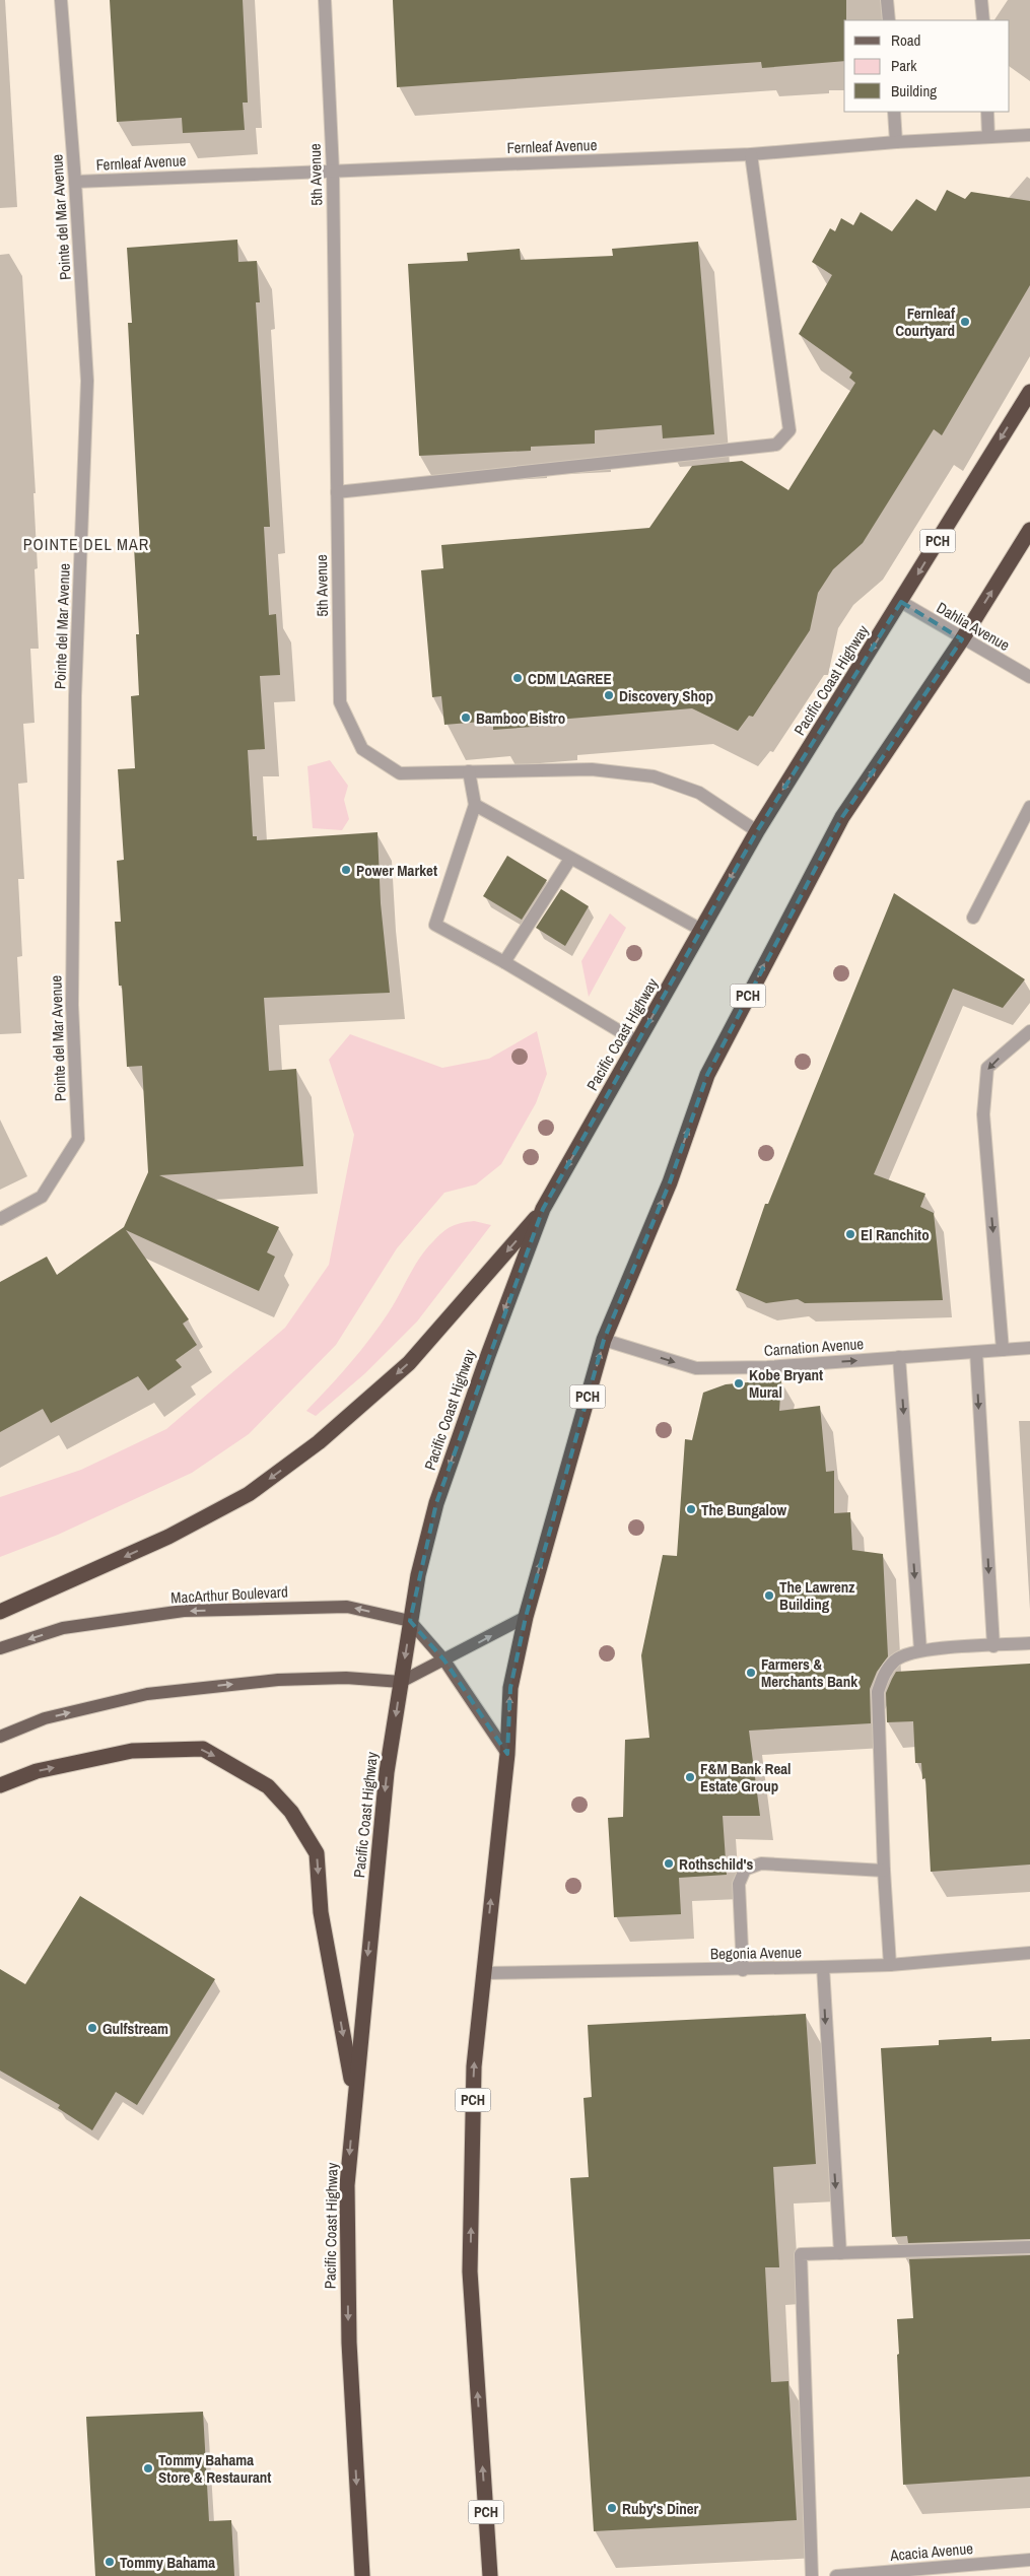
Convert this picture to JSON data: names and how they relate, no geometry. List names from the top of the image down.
{
  "streets": {
    "highway": ["PCH", "Pacific Coast Highway"],
    "main road": ["MacArthur Boulevard"],
    "street": [
      "Fernleaf Avenue",
      "5th Avenue",
      "Pointe del Mar Avenue",
      "Dahlia Avenue",
      "Carnation Avenue",
      "Begonia Avenue",
      "Acacia Avenue"
    ]
  },
  "crossings": [
    ["Fernleaf Avenue", "5th Avenue"],
    ["Fernleaf Avenue", "Pointe del Mar Avenue"],
    ["5th Avenue", "Pacific Coast Highway"],
    ["PCH", "Dahlia Avenue"],
    ["PCH", "Carnation Avenue"],
    ["PCH", "Begonia Avenue"],
    ["Dahlia Avenue", "Pacific Coast Highway"],
    ["Pacific Coast Highway", "MacArthur Boulevard"]
  ],
  "one_way": ["Carnation Avenue"],
  "districts": ["POINTE DEL MAR"],
  "places": [
    "Fernleaf Courtyard",
    "CDM LAGREE",
    "Discovery Shop",
    "Bamboo Bistro",
    "Power Market",
    "El Ranchito",
    "Kobe Bryant Mural",
    "The Bungalow",
    "The Lawrenz Building",
    "Farmers & Merchants Bank",
    "F&M Bank Real Estate Group",
    "Rothschild's",
    "Gulfstream",
    "Tommy Bahama Store & Restaurant",
    "Ruby's Diner",
    "Tommy Bahama"
  ],
  "legend": ["Road", "Park", "Building"]
}
